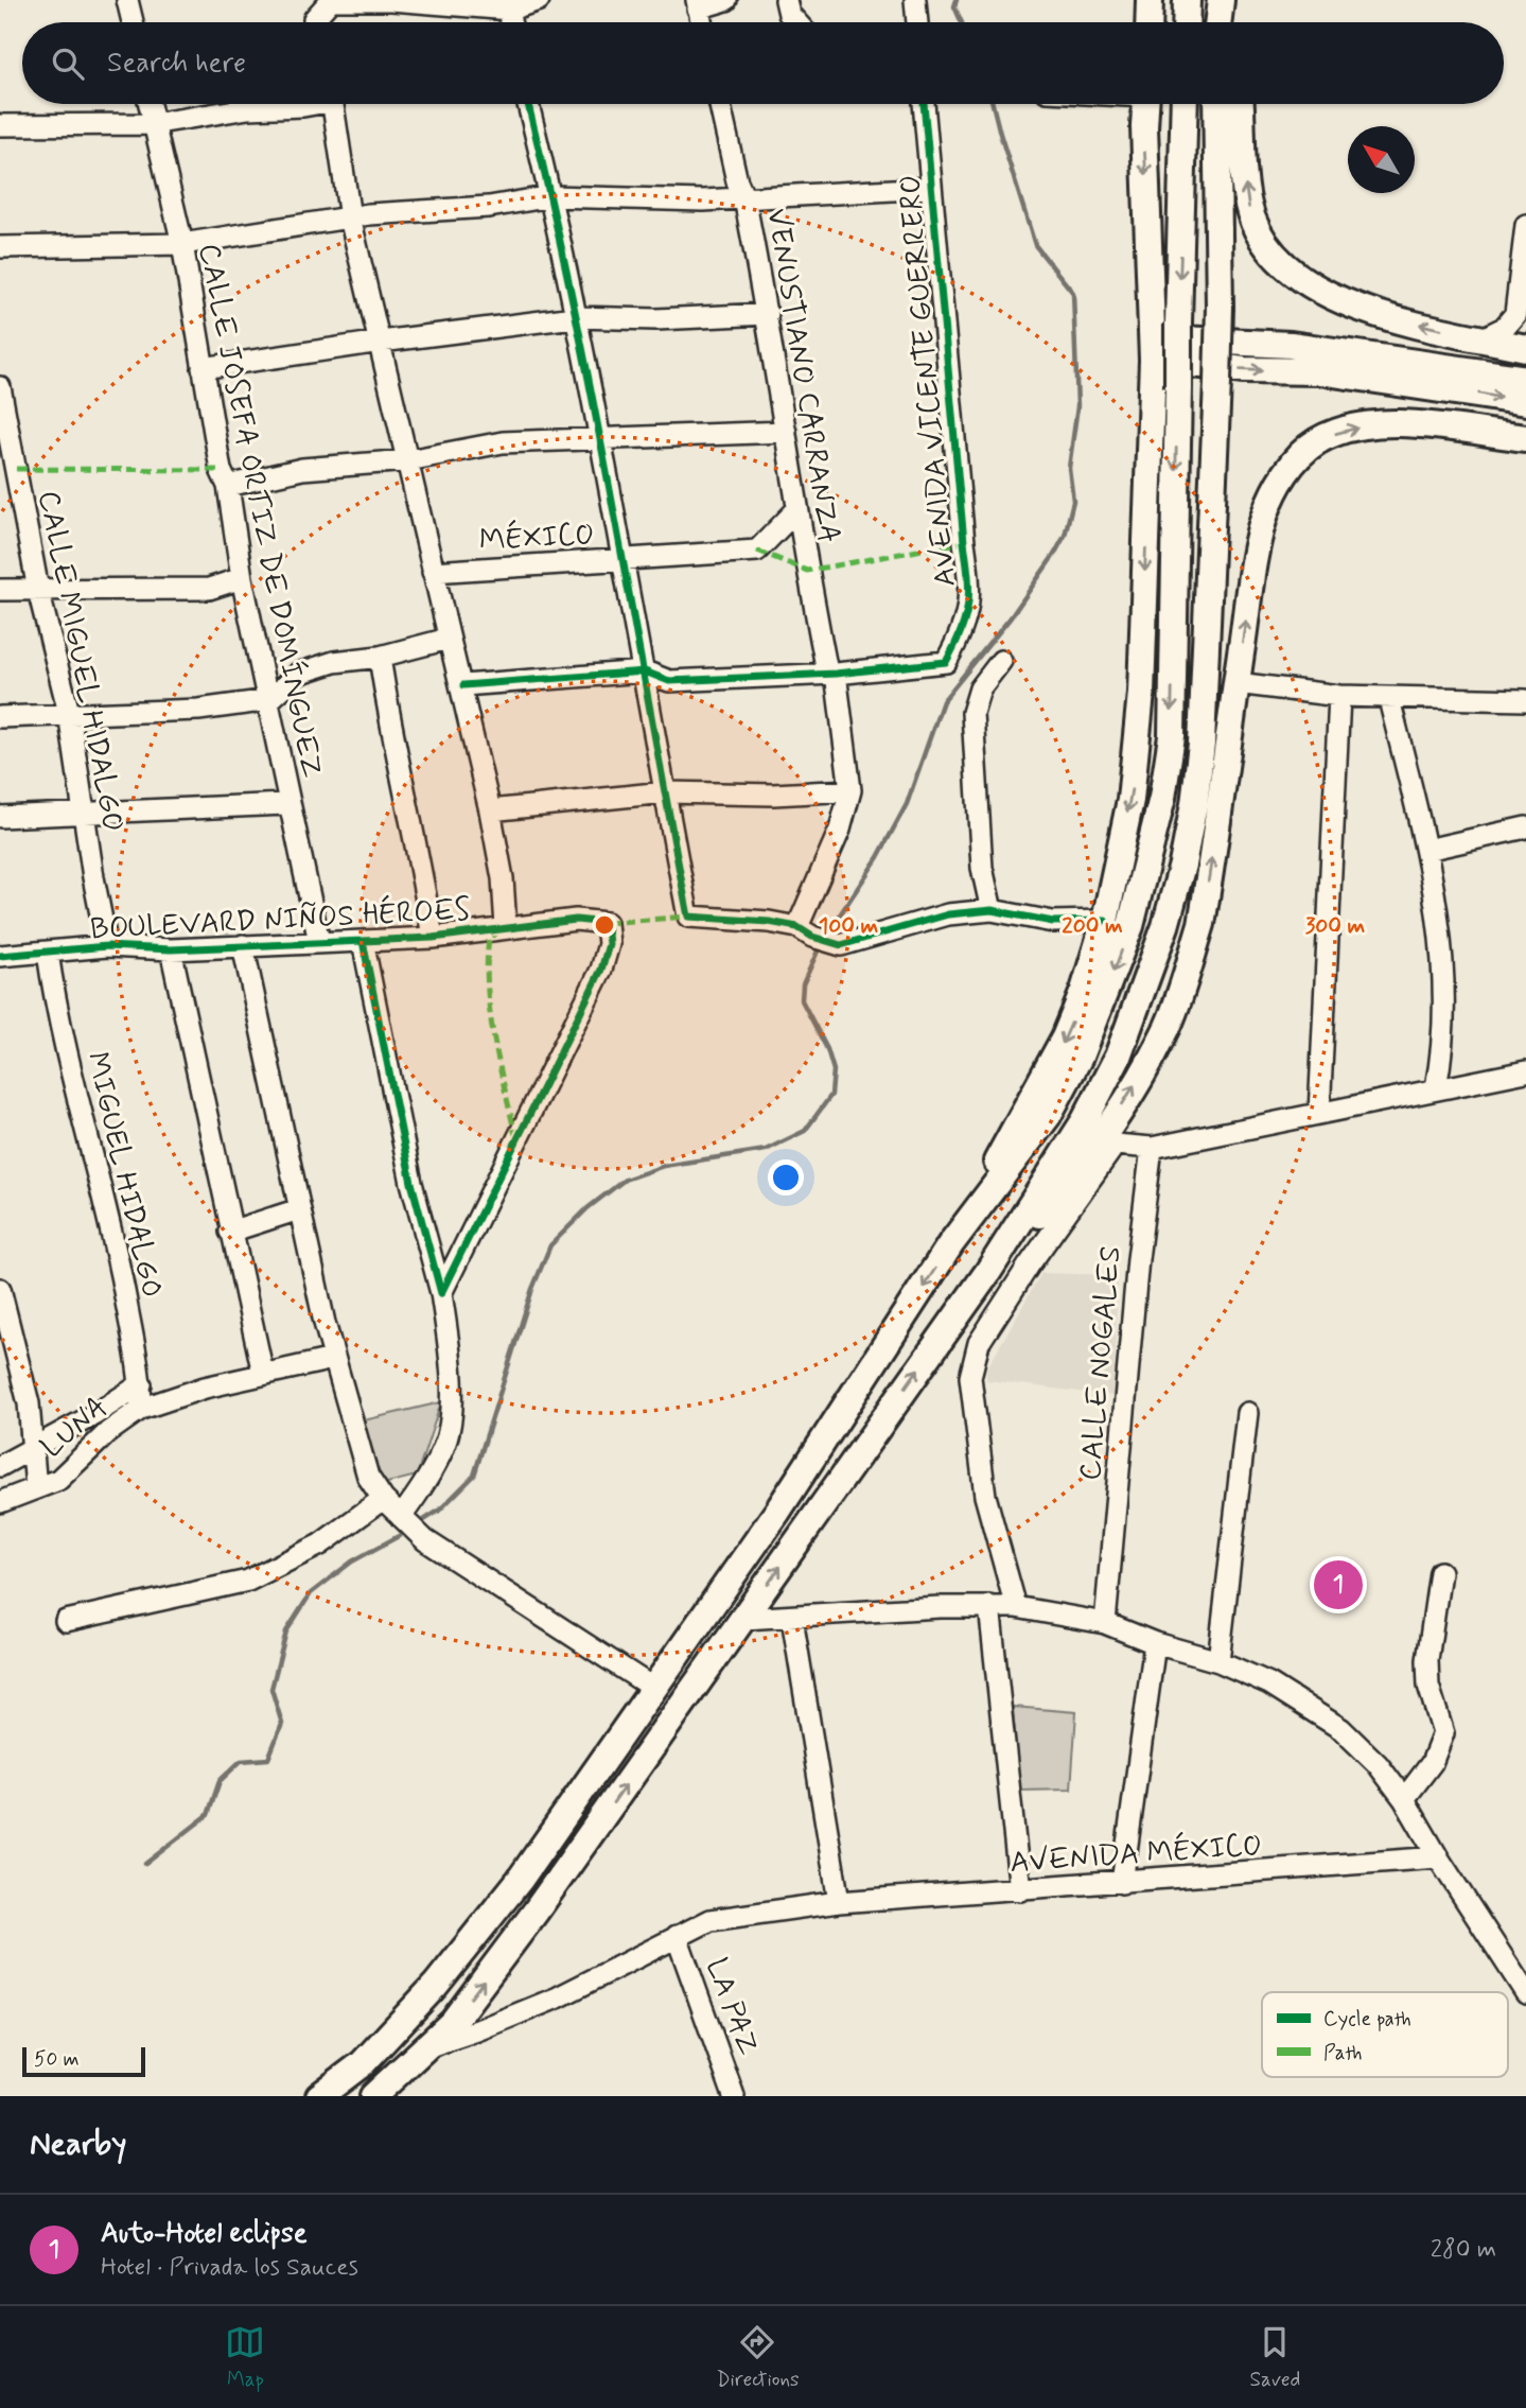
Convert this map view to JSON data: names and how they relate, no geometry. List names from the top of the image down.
{
  "streets": {
    "street": [
      "VENUSTIANO CARRANZA",
      "AVENIDA VICENTE GUERRERO",
      "CALLE JOSEFA ORTIZ DE DOMÍNGUEZ",
      "MÉXICO",
      "CALLE MIGUEL HIDALGO",
      "BOULEVARD NIÑOS HÉROES",
      "MIGUEL HIDALGO",
      "CALLE NOGALES",
      "LUNA",
      "AVENIDA MÉXICO",
      "LA PAZ"
    ]
  },
  "crossings": [
    ["VENUSTIANO CARRANZA", "AVENIDA VICENTE GUERRERO"],
    ["VENUSTIANO CARRANZA", "MÉXICO"],
    ["CALLE JOSEFA ORTIZ DE DOMÍNGUEZ", "BOULEVARD NIÑOS HÉROES"],
    ["CALLE MIGUEL HIDALGO", "BOULEVARD NIÑOS HÉROES"],
    ["BOULEVARD NIÑOS HÉROES", "MIGUEL HIDALGO"],
    ["MIGUEL HIDALGO", "LUNA"],
    ["AVENIDA MÉXICO", "LA PAZ"]
  ],
  "legend": ["Cycle path", "Path"],
  "scale_bar": "50 m",
  "north": "top left",
  "page": {
    "search": "Search here",
    "pins": "1",
    "scale": "50 m",
    "heading": "Nearby",
    "list": [
      {
        "mark": "1",
        "name": "Auto-Hotel eclipse",
        "note": "Hotel · Privada los Sauces",
        "value": "280 m"
      }
    ],
    "nav": ["Map", "Directions", "Saved"]
  },
  "rings": ["100 m", "200 m", "300 m"]
}
